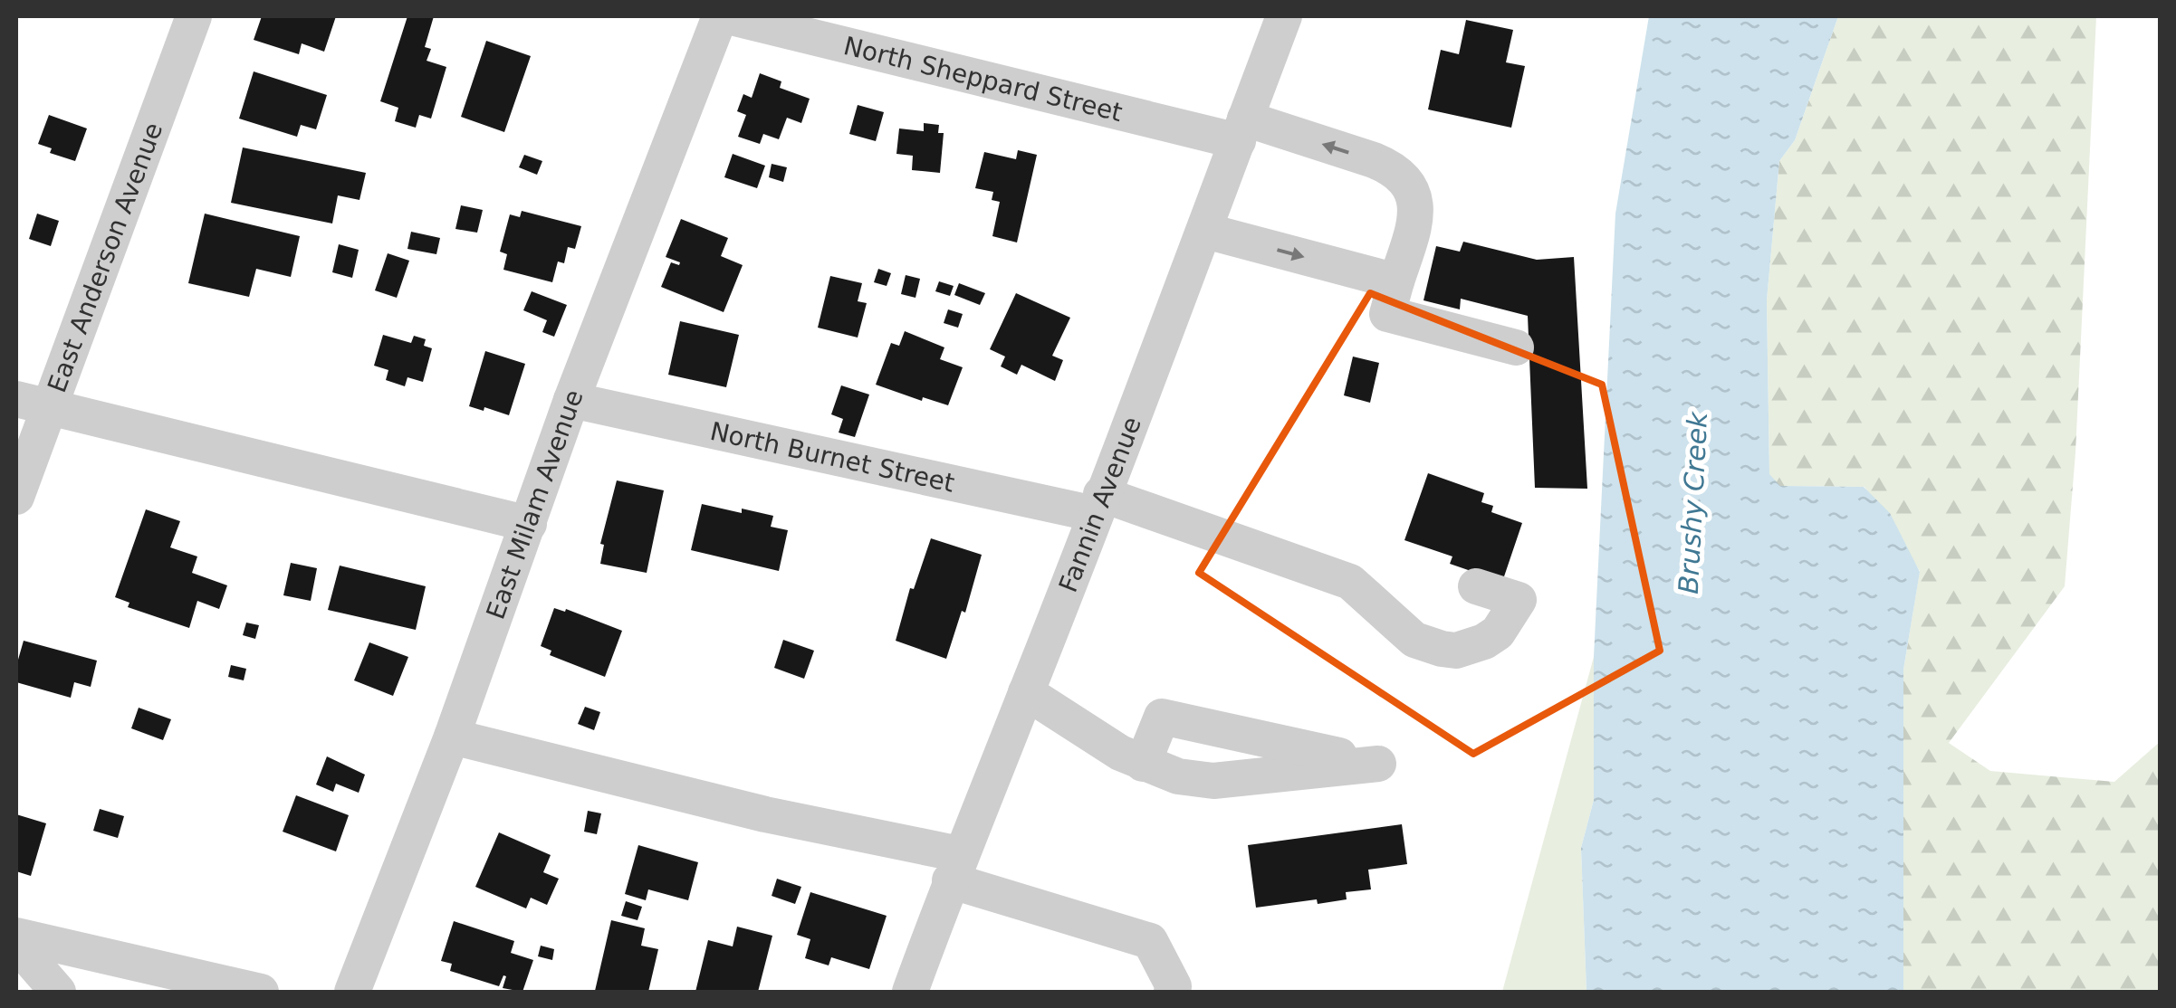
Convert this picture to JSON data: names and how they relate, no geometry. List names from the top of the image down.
{
  "streets": {
    "street": [
      "North Sheppard Street",
      "East Anderson Avenue",
      "North Burnet Street",
      "East Milam Avenue",
      "Fannin Avenue"
    ]
  },
  "crossings": [
    ["North Sheppard Street", "Fannin Avenue"],
    ["North Burnet Street", "East Milam Avenue"],
    ["North Burnet Street", "Fannin Avenue"]
  ],
  "water": ["Brushy Creek"]
}
